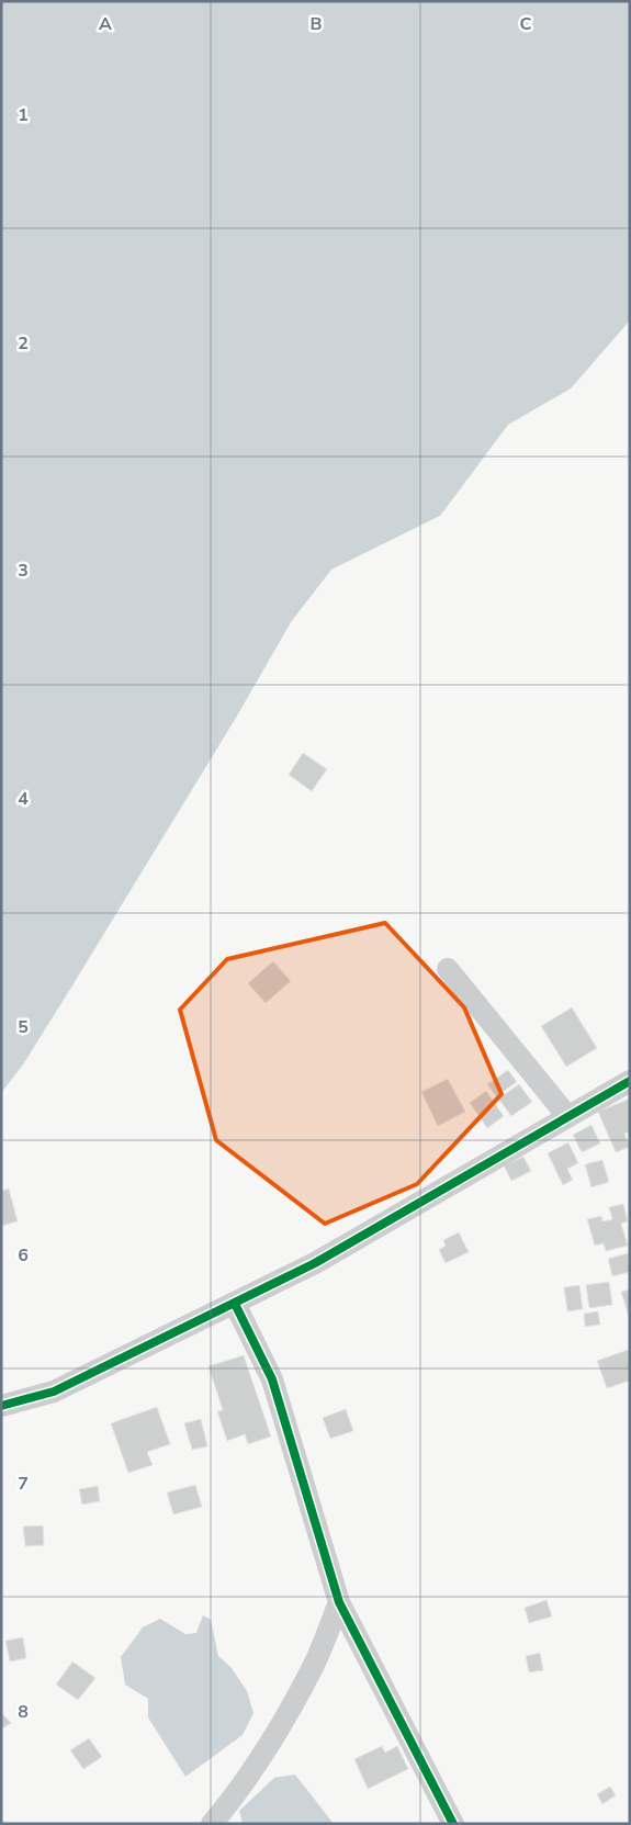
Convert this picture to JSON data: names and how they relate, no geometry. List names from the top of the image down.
{
  "grid": {
    "columns": ["A", "B", "C"],
    "rows": [
      "1",
      "2",
      "3",
      "4",
      "5",
      "6",
      "7",
      "8"
    ]
  }
}
